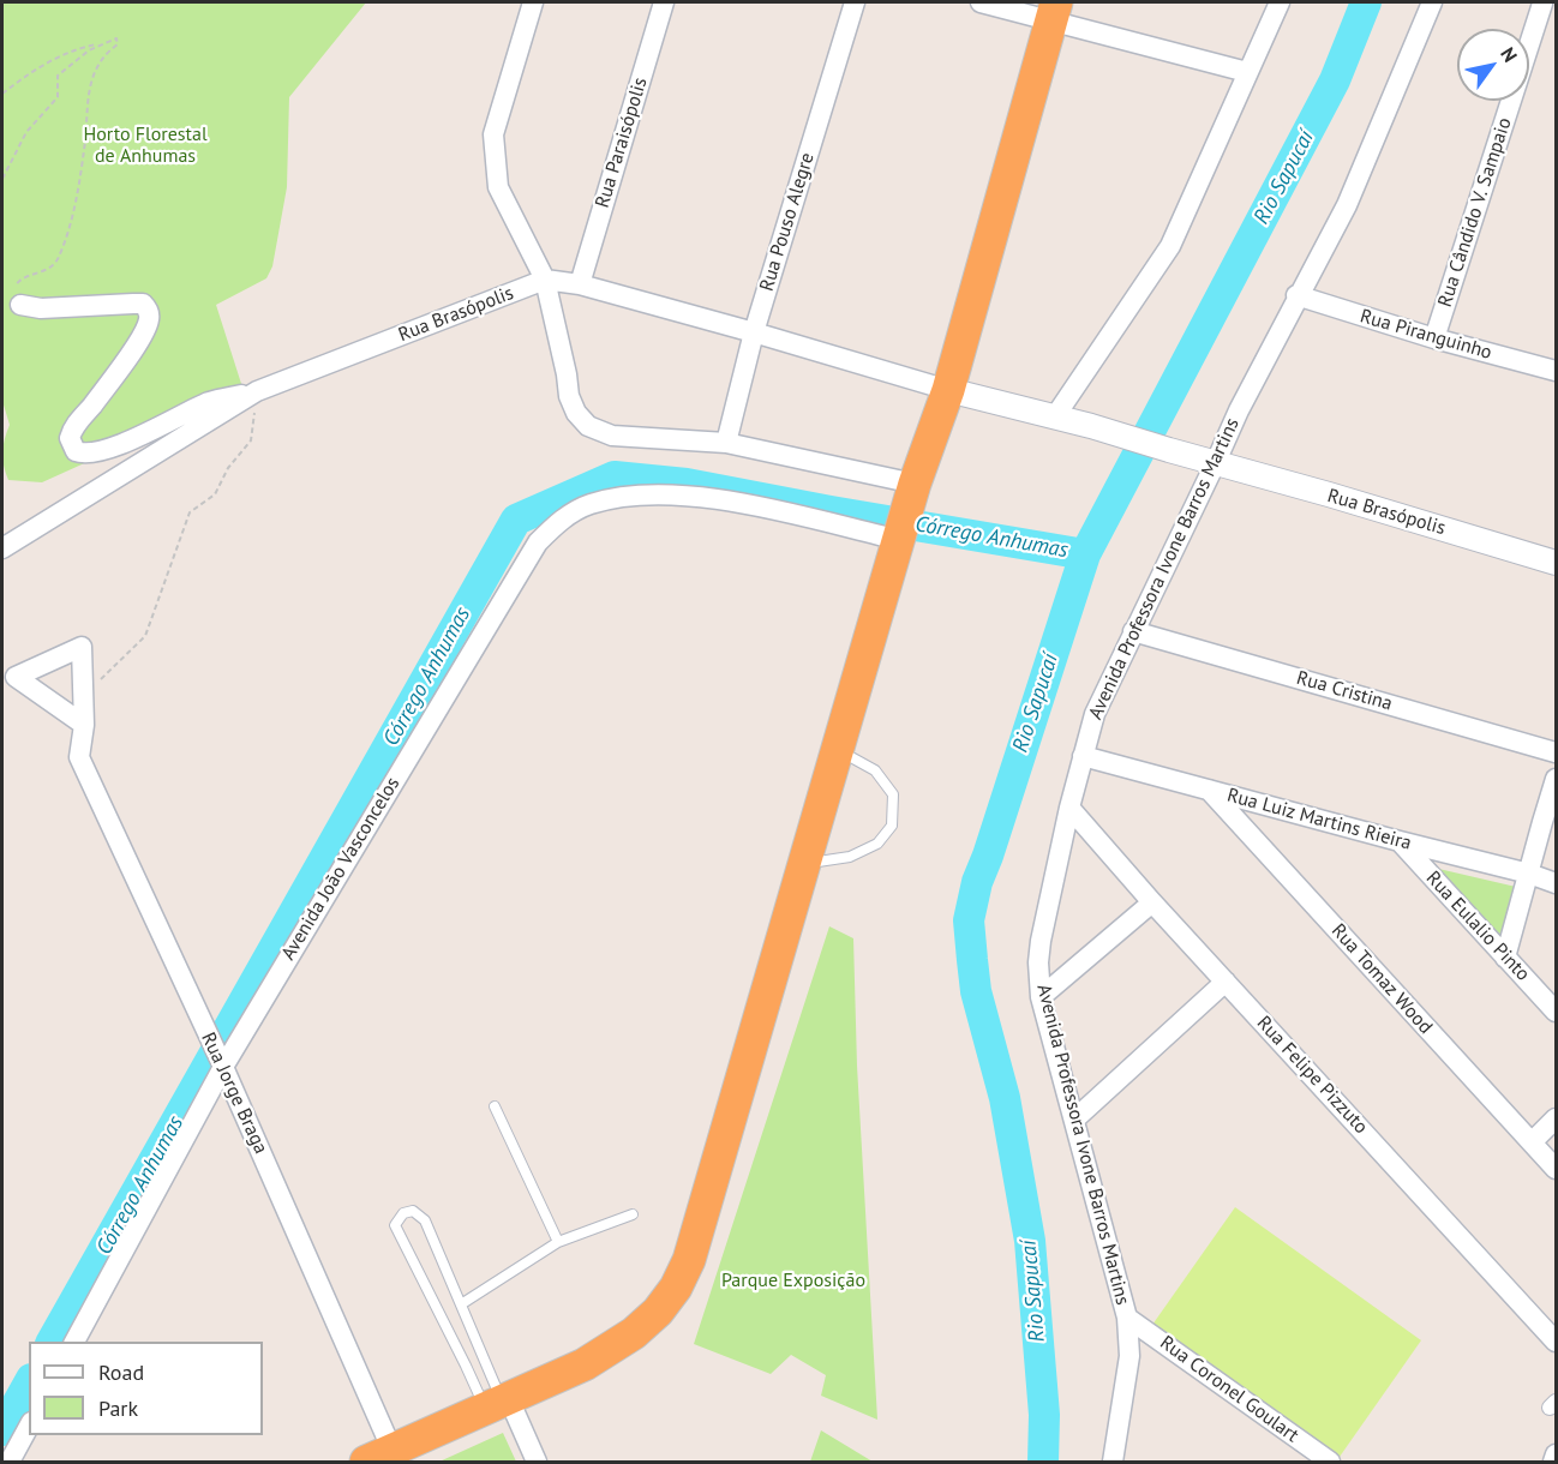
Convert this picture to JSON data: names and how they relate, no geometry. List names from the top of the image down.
{
  "streets": {
    "street": [
      "Rua Paraisópolis",
      "Rua Cândido V. Sampaio",
      "Rua Pouso Alegre",
      "Rua Brasópolis",
      "Rua Piranguinho",
      "Avenida Professora Ivone Barros Martins",
      "Rua Cristina",
      "Rua Luiz Martins Rieira",
      "Avenida João Vasconcelos",
      "Rua Eulalio Pinto",
      "Rua Tomaz Wood",
      "Rua Felipe Pizzuto",
      "Rua Jorge Braga",
      "Rua Coronel Goulart"
    ]
  },
  "crossings": [
    ["Rua Paraisópolis", "Rua Brasópolis"],
    ["Rua Cândido V. Sampaio", "Rua Piranguinho"],
    ["Rua Pouso Alegre", "Rua Brasópolis"],
    ["Rua Brasópolis", "Avenida Professora Ivone Barros Martins"],
    ["Rua Piranguinho", "Avenida Professora Ivone Barros Martins"],
    ["Avenida Professora Ivone Barros Martins", "Rua Cristina"],
    ["Avenida Professora Ivone Barros Martins", "Rua Luiz Martins Rieira"],
    ["Avenida Professora Ivone Barros Martins", "Rua Felipe Pizzuto"],
    ["Avenida Professora Ivone Barros Martins", "Rua Coronel Goulart"],
    ["Rua Luiz Martins Rieira", "Rua Eulalio Pinto"],
    ["Rua Luiz Martins Rieira", "Rua Tomaz Wood"],
    ["Avenida João Vasconcelos", "Rua Jorge Braga"]
  ],
  "water": ["Rio Sapucaí", "Córrego Anhumas"],
  "parks": ["Horto Florestal de Anhumas", "Parque Exposição"],
  "legend": ["Road", "Park"],
  "north": "top right"
}
